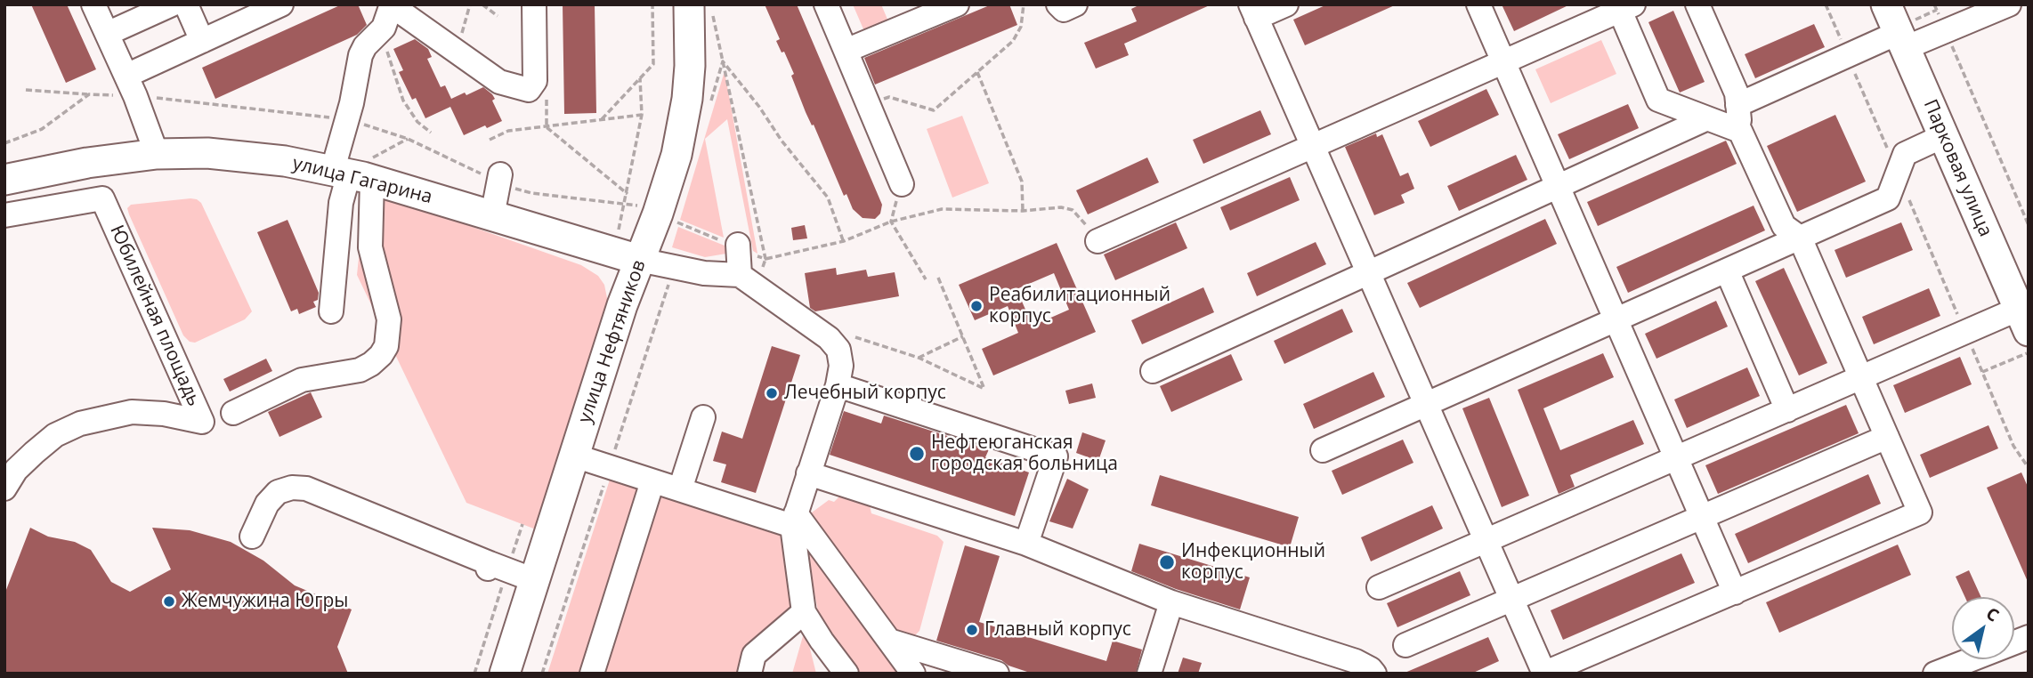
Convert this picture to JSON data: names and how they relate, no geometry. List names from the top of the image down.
{
  "streets": {
    "main road": ["Парковая улица", "улица Гагарина", "улица Нефтяников"],
    "street": ["Юбилейная площадь"]
  },
  "crossings": [
    ["улица Гагарина", "улица Нефтяников"]
  ],
  "places": [
    "Реабилитационный корпус",
    "Лечебный корпус",
    "Нефтеюганская городская больница",
    "Инфекционный корпус",
    "Жемчужина Югры",
    "Главный корпус"
  ],
  "north": "top right"
}
